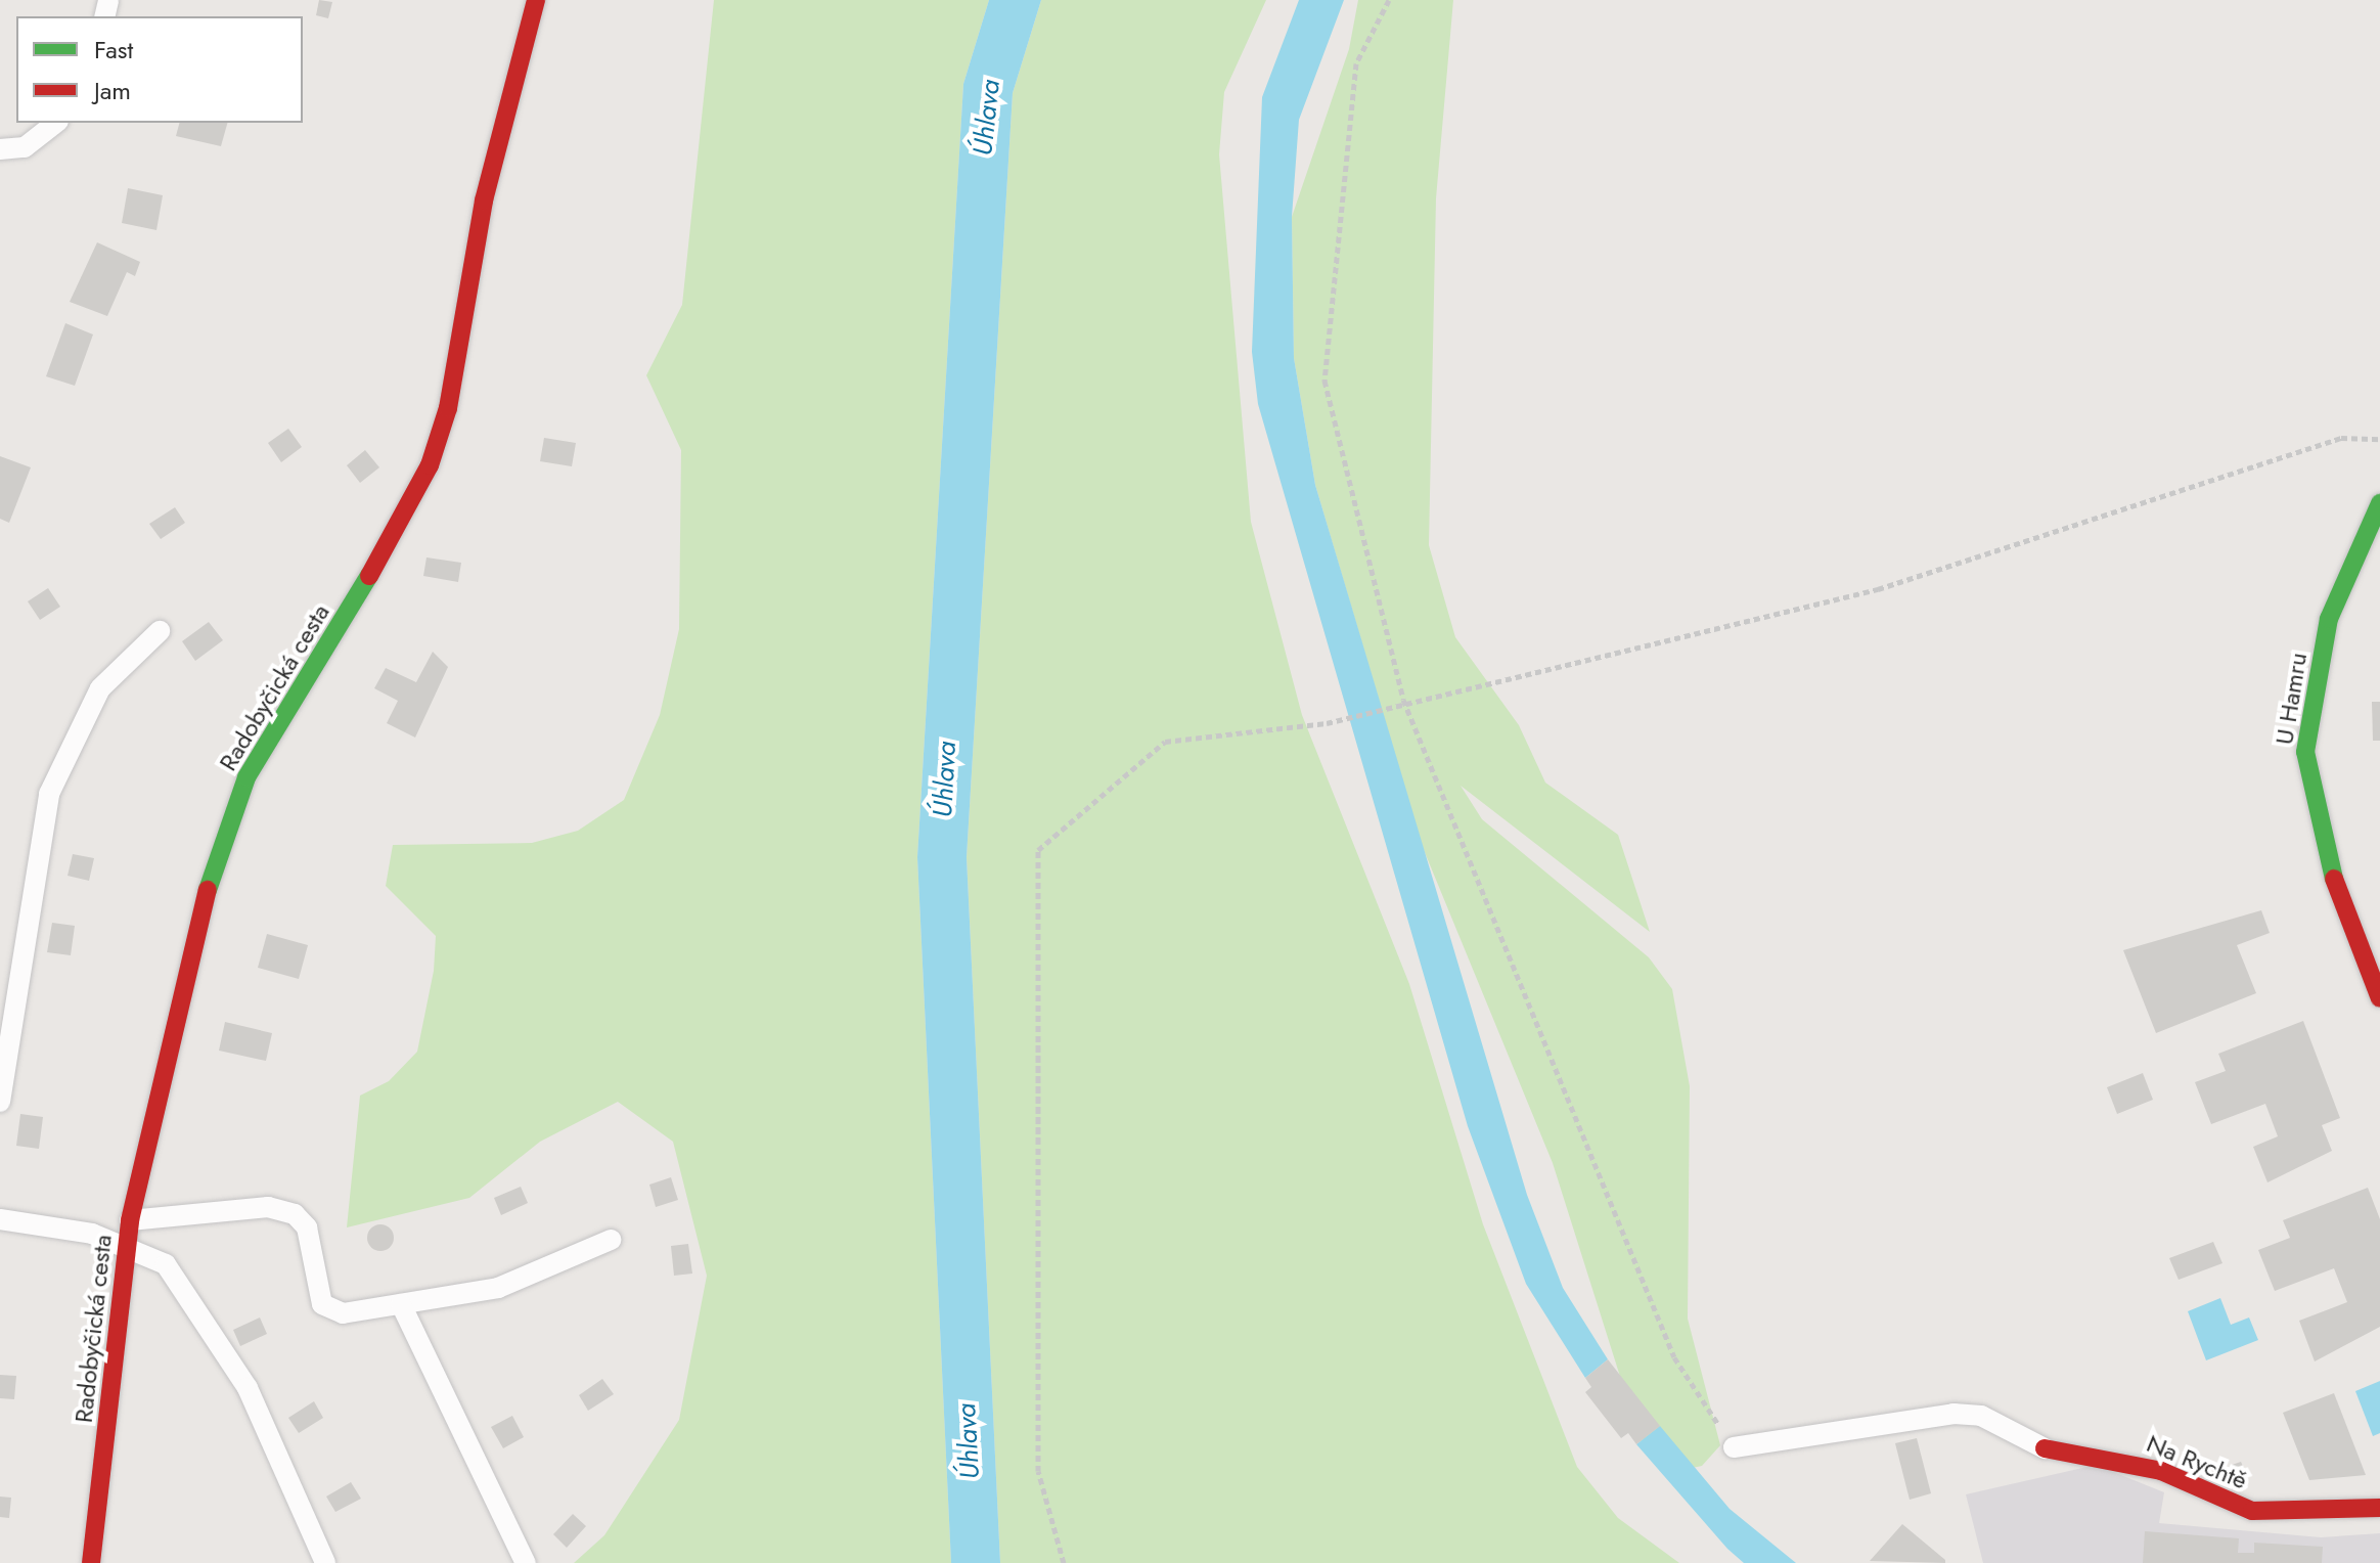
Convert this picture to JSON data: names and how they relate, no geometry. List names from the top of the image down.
{
  "streets": {
    "street": ["Radobyčická cesta", "U Hamru", "Na Rychtě"]
  },
  "water": ["Úhlava"],
  "legend": ["Fast", "Jam"]
}
